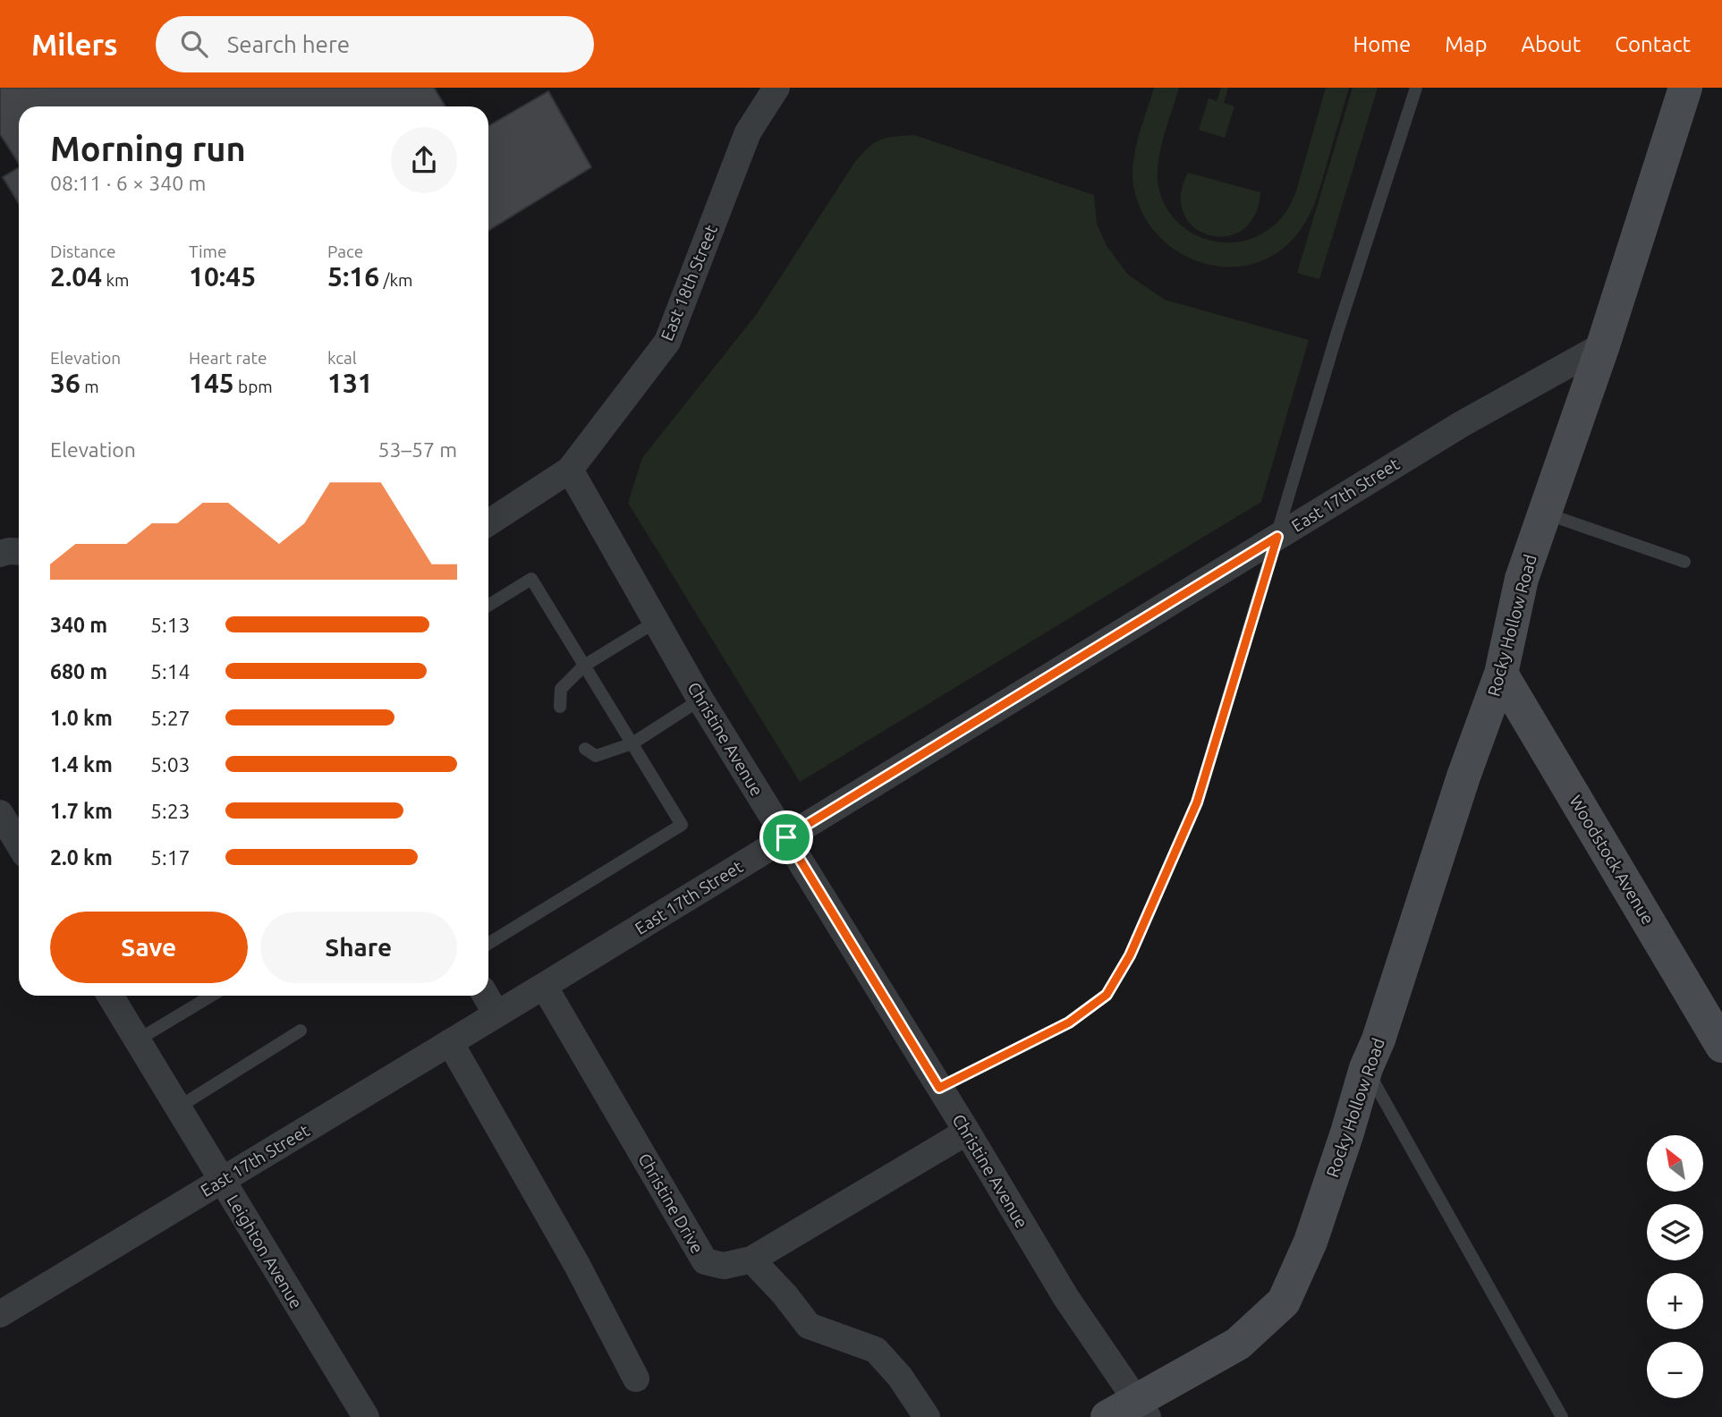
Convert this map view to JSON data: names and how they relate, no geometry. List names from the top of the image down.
{
  "streets": {
    "street": [
      "East 18th Street",
      "East 17th Street",
      "Rocky Hollow Road",
      "Christine Avenue",
      "Woodstock Avenue",
      "Christine Drive",
      "Leighton Avenue"
    ]
  },
  "crossings": [
    ["East 18th Street", "Christine Avenue"],
    ["East 17th Street", "Rocky Hollow Road"],
    ["East 17th Street", "Christine Avenue"],
    ["East 17th Street", "Christine Drive"],
    ["East 17th Street", "Leighton Avenue"],
    ["Rocky Hollow Road", "Christine Avenue"],
    ["Rocky Hollow Road", "Woodstock Avenue"],
    ["Christine Avenue", "Christine Drive"]
  ],
  "north": "top left",
  "page": {
    "header": "Milers",
    "search": "Search here",
    "nav": [
      "Home",
      "Map",
      "About",
      "Contact"
    ],
    "heading": ["Morning run", "08:11 · 6 × 340 m"],
    "stats": [
      ["Distance", "2.04 km"],
      ["Time", "10:45"],
      ["Pace", "5:16 /km"],
      ["Elevation", "36 m"],
      ["Heart rate", "145 bpm"],
      ["kcal", "131"]
    ],
    "chart": ["Elevation", "53–57 m"],
    "list": [
      {
        "name": "340 m",
        "note": "5:13"
      },
      {
        "name": "680 m",
        "note": "5:14"
      },
      {
        "name": "1.0 km",
        "note": "5:27"
      },
      {
        "name": "1.4 km",
        "note": "5:03"
      },
      {
        "name": "1.7 km",
        "note": "5:23"
      },
      {
        "name": "2.0 km",
        "note": "5:17"
      }
    ],
    "buttons": ["Save", "Share"],
    "map_buttons": ["+", "−"]
  }
}
